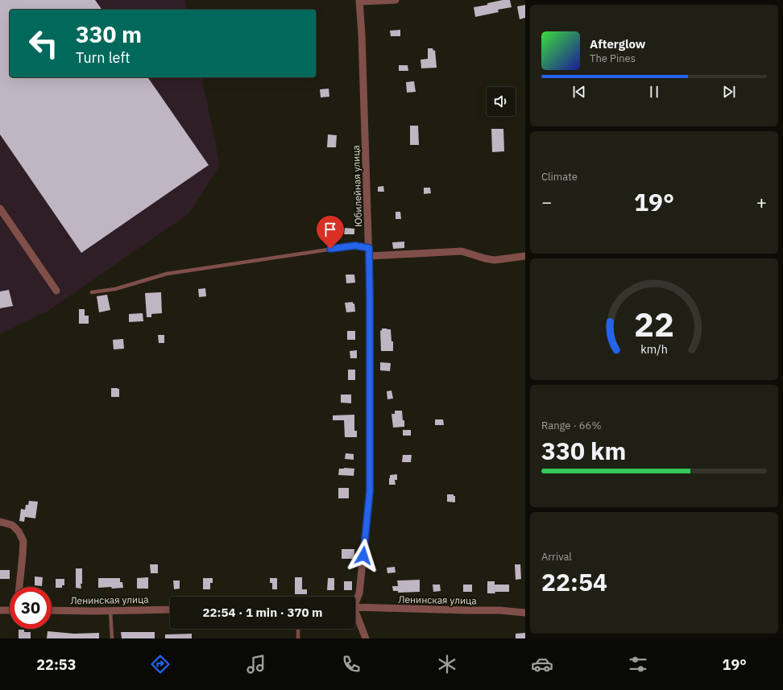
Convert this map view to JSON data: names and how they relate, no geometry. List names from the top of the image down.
{
  "streets": {
    "street": ["Юбилейная улица", "Ленинская улица"]
  },
  "page": {
    "turn": ["330 m", "Turn left"],
    "song": ["Afterglow", "The Pines"],
    "tile": [
      "Climate",
      ["Range · 66%", "330 km"],
      ["Arrival", "22:54"]
    ],
    "heat": ["−", "19°", "+"],
    "limit": "30",
    "trip": "22:54 · 1 min · 370 m",
    "tabs": ["22:53", "19°"],
    "gauge": ["22", "km/h"]
  }
}
